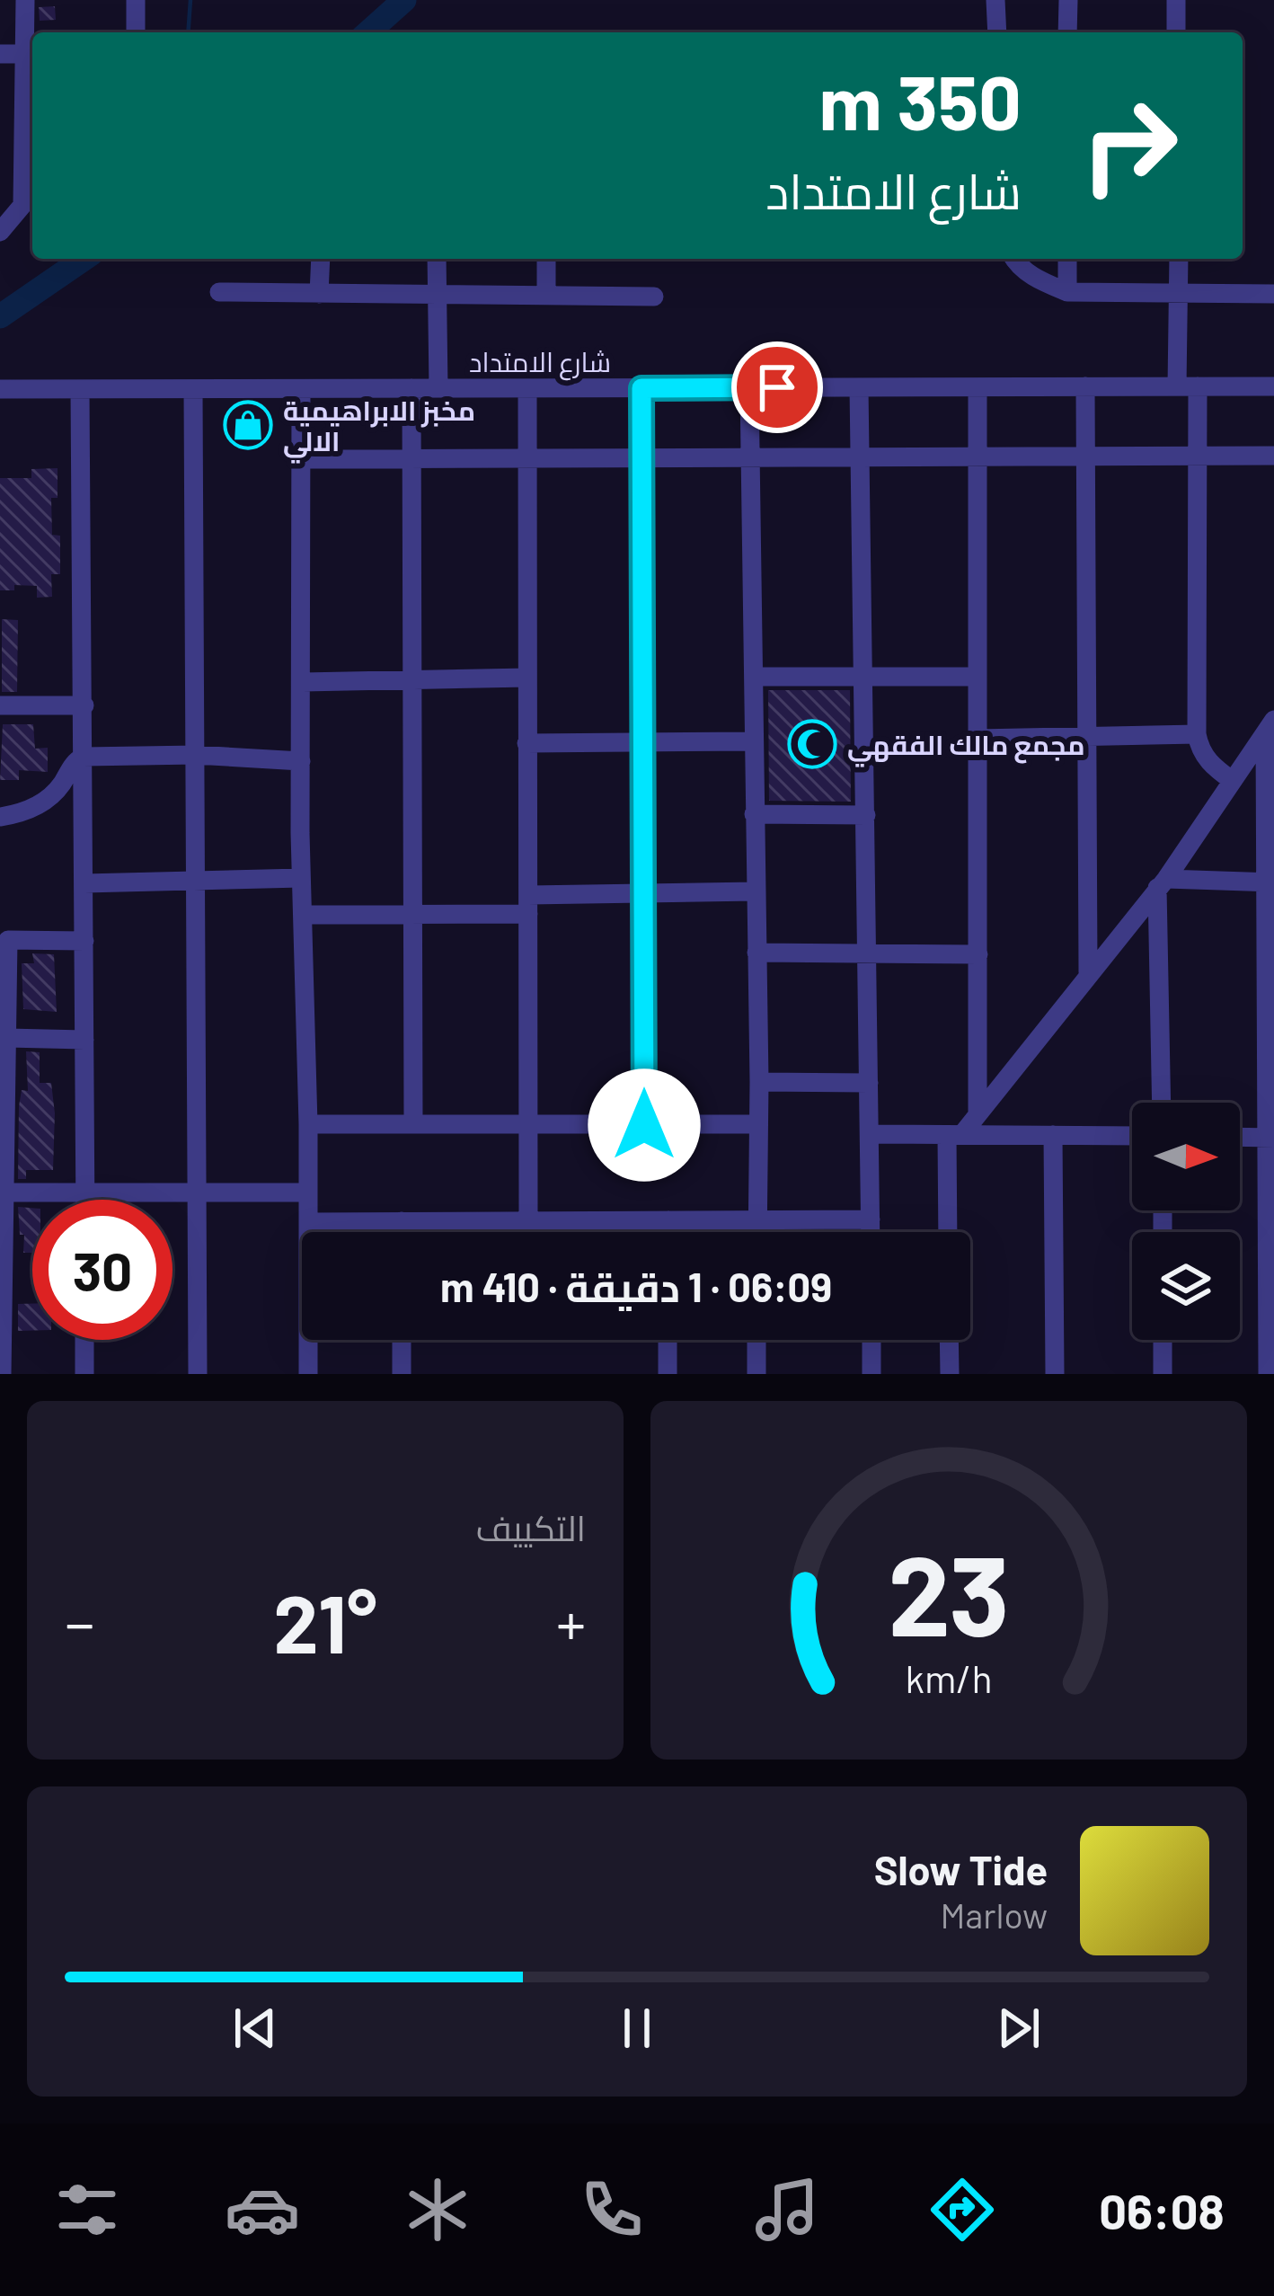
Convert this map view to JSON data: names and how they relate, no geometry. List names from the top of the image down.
{
  "streets": {
    "street": ["شارع الامتداد"]
  },
  "places": {
    "shop": ["مخبز الابراهيمية الالي"],
    "mosque": ["مجمع مالك الفقهي"]
  },
  "north": "right",
  "page": {
    "turn": ["350 m", "شارع الامتداد"],
    "limit": "30",
    "trip": "06:09 · 1 دقيقة · 410 m",
    "tile": "التكييف",
    "heat": ["−", "21°", "+"],
    "song": ["Slow Tide", "Marlow"],
    "tabs": "06:08",
    "gauge": ["23", "km/h"]
  }
}
